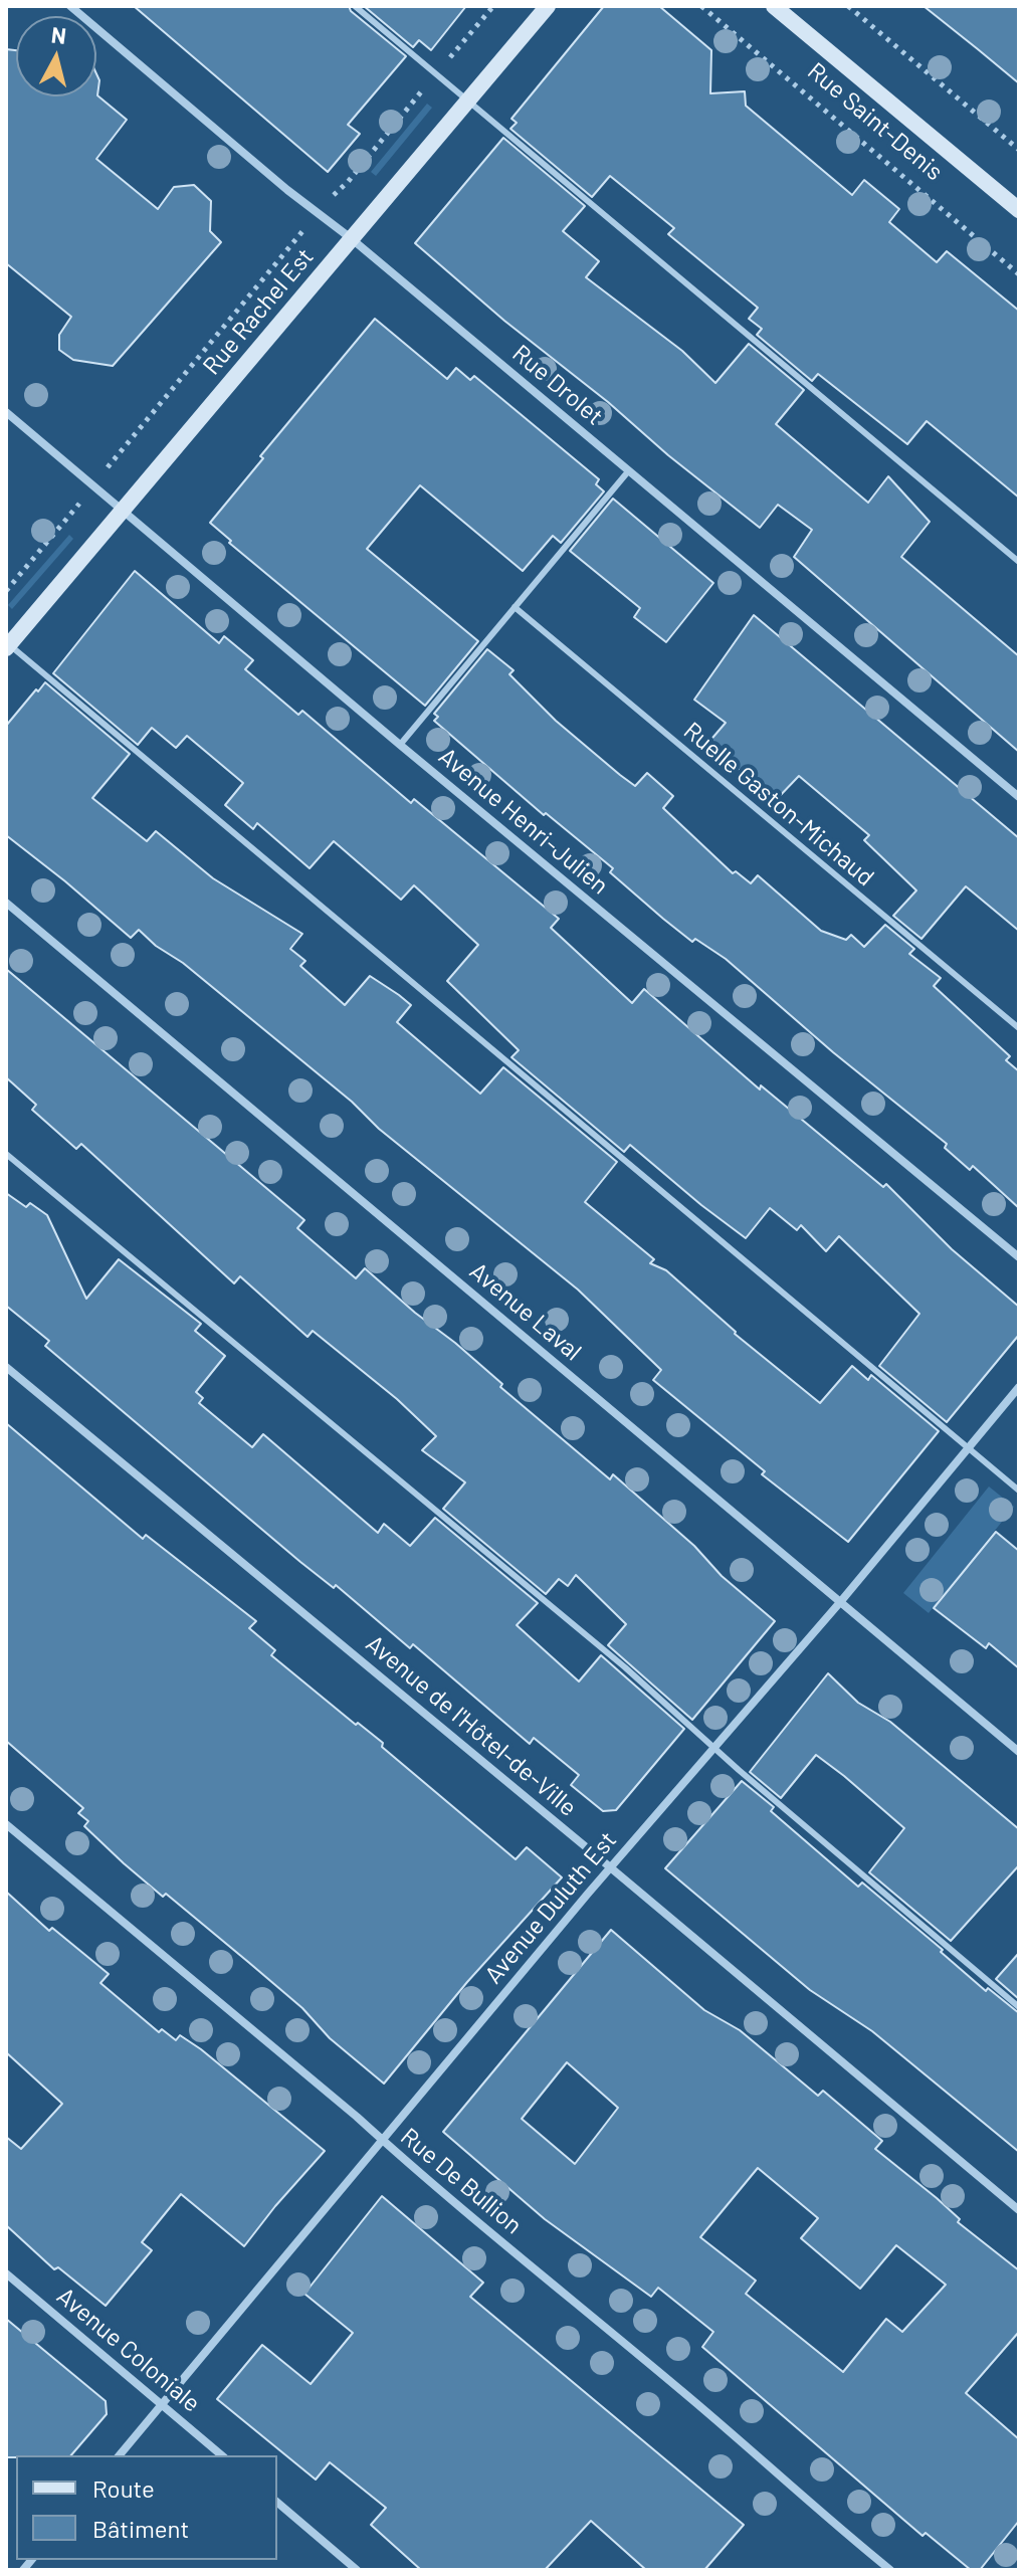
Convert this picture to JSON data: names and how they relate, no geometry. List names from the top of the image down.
{
  "streets": {
    "main road": ["Rue Saint-Denis", "Rue Rachel Est"],
    "street": [
      "Rue Drolet",
      "Avenue Henri-Julien",
      "Avenue Laval",
      "Avenue de l'Hôtel-de-Ville",
      "Avenue Duluth Est",
      "Rue De Bullion",
      "Avenue Coloniale"
    ],
    "lane": ["Ruelle Gaston-Michaud"]
  },
  "crossings": [
    ["Rue Rachel Est", "Rue Drolet"],
    ["Rue Rachel Est", "Avenue Henri-Julien"],
    ["Avenue Laval", "Avenue Duluth Est"],
    ["Avenue de l'Hôtel-de-Ville", "Avenue Duluth Est"],
    ["Avenue Duluth Est", "Rue De Bullion"],
    ["Avenue Duluth Est", "Avenue Coloniale"]
  ],
  "legend": ["Route", "Bâtiment"],
  "north": "top"
}
